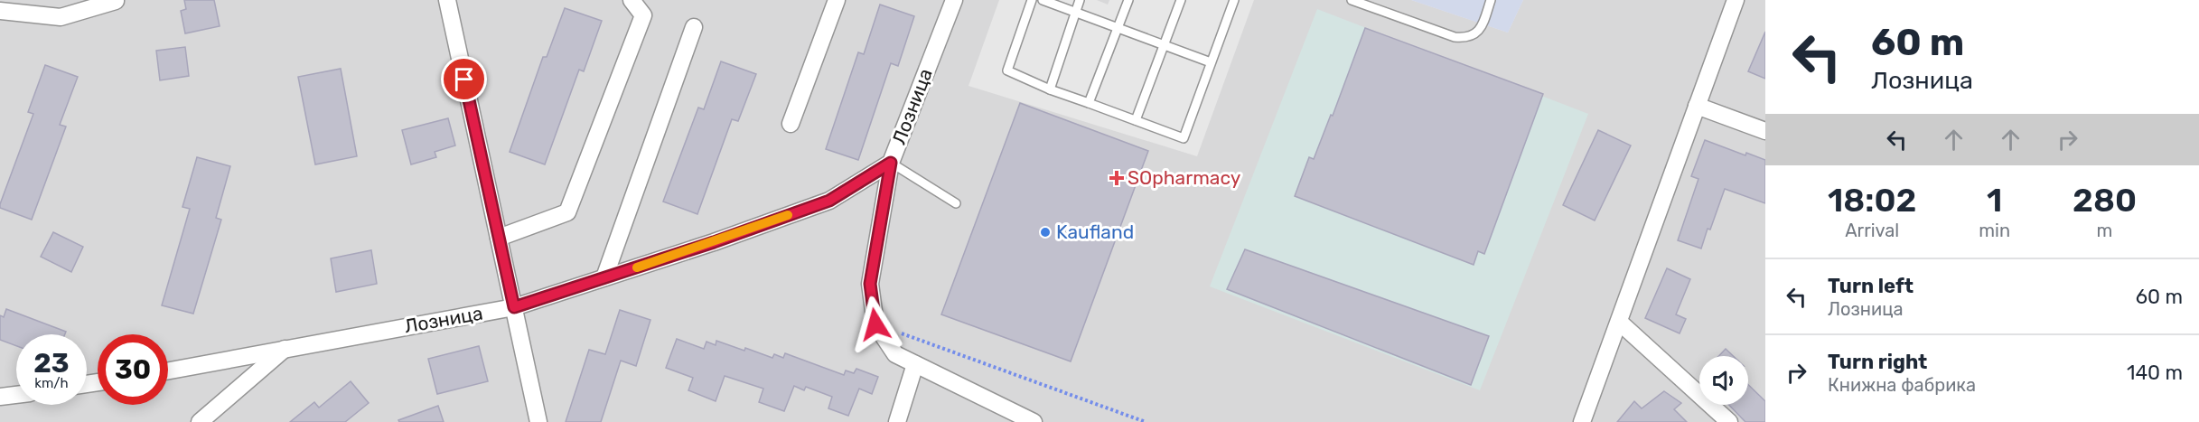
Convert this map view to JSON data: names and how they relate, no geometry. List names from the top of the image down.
{
  "streets": {
    "street": ["Лозница"]
  },
  "places": {
    "health": ["SOpharmacy"],
    "other": ["Kaufland"]
  },
  "page": {
    "turn": ["60 m", "Лозница"],
    "eta": [
      "18:02",
      "Arrival",
      "1",
      "min",
      "280",
      "m"
    ],
    "list": [
      {
        "name": "Turn left",
        "note": "Лозница",
        "value": "60 m"
      },
      {
        "name": "Turn right",
        "note": "Книжна фабрика",
        "value": "140 m"
      }
    ],
    "speed": "23 km/h",
    "limit": "30"
  }
}
